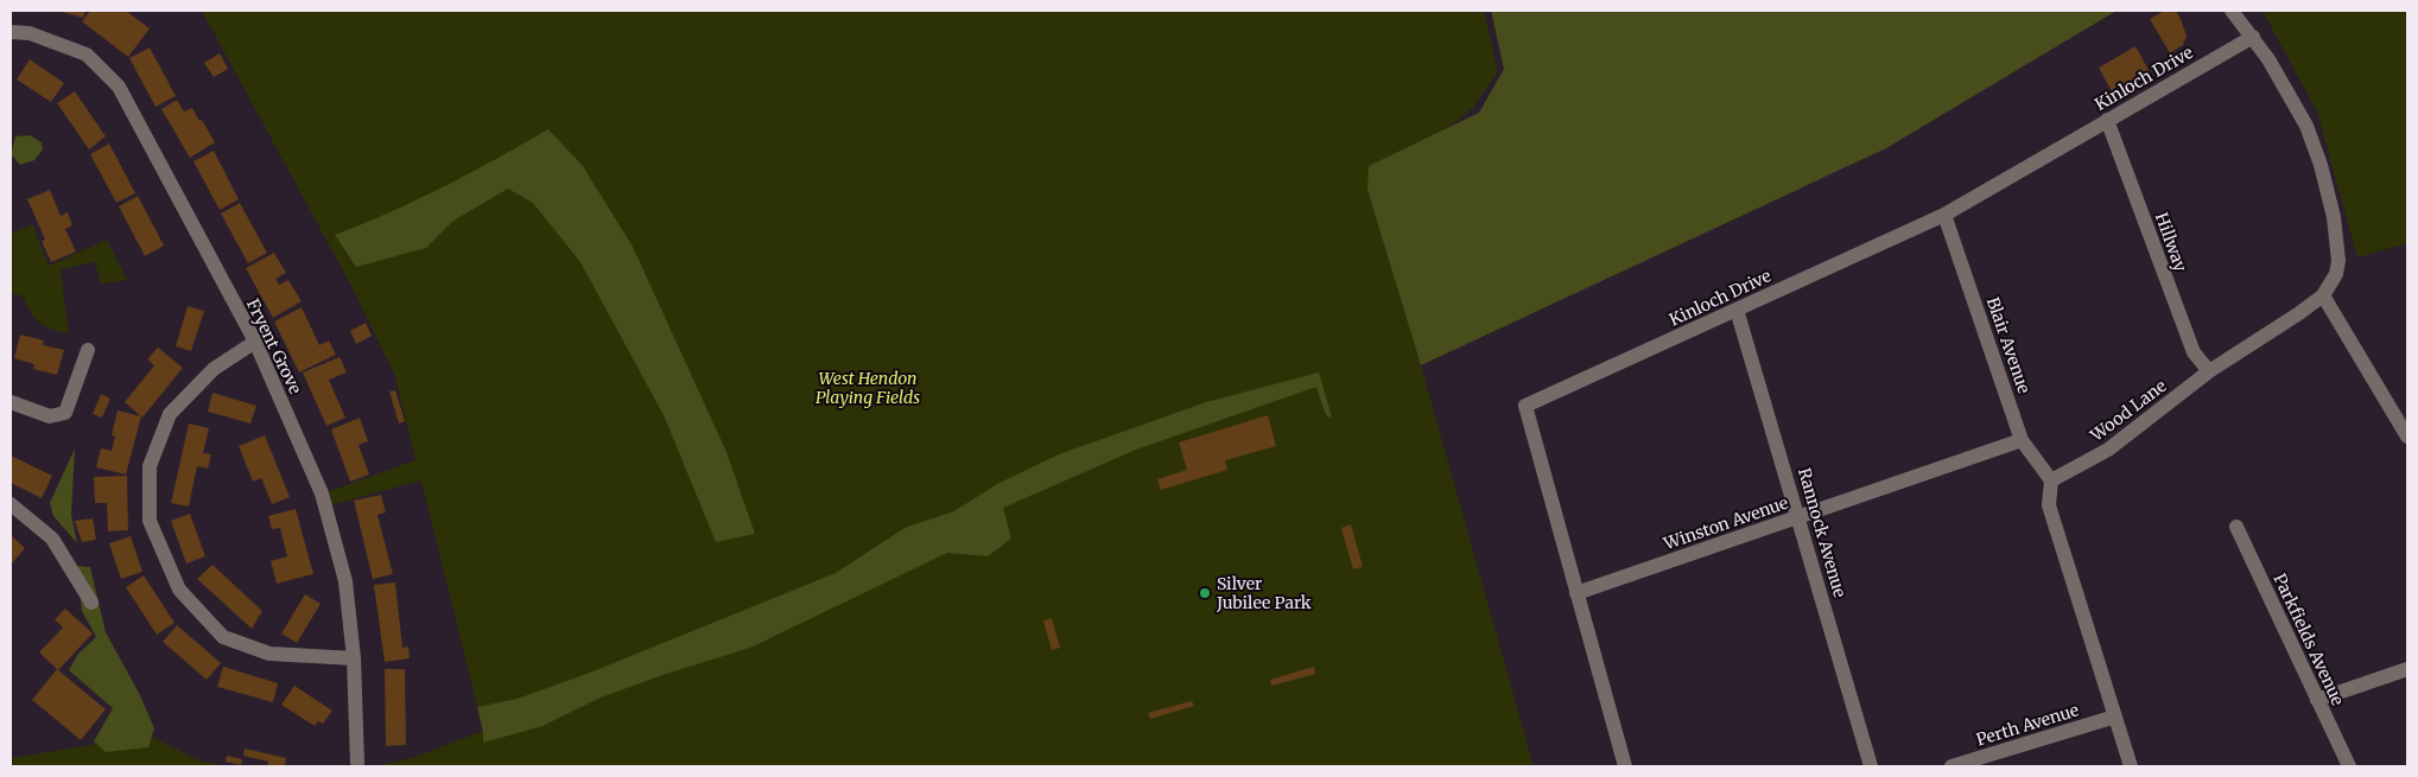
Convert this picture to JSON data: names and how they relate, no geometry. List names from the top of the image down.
{
  "streets": {
    "street": [
      "Kinloch Drive",
      "Hillway",
      "Blair Avenue",
      "Fryent Grove",
      "Wood Lane",
      "Winston Avenue",
      "Rannock Avenue",
      "Parkfields Avenue",
      "Perth Avenue"
    ]
  },
  "crossings": [
    ["Kinloch Drive", "Hillway"],
    ["Kinloch Drive", "Blair Avenue"],
    ["Kinloch Drive", "Wood Lane"],
    ["Kinloch Drive", "Winston Avenue"],
    ["Kinloch Drive", "Rannock Avenue"],
    ["Hillway", "Wood Lane"],
    ["Blair Avenue", "Wood Lane"],
    ["Blair Avenue", "Winston Avenue"],
    ["Winston Avenue", "Rannock Avenue"]
  ],
  "parks": ["West Hendon Playing Fields"],
  "places": ["Silver Jubilee Park"]
}
